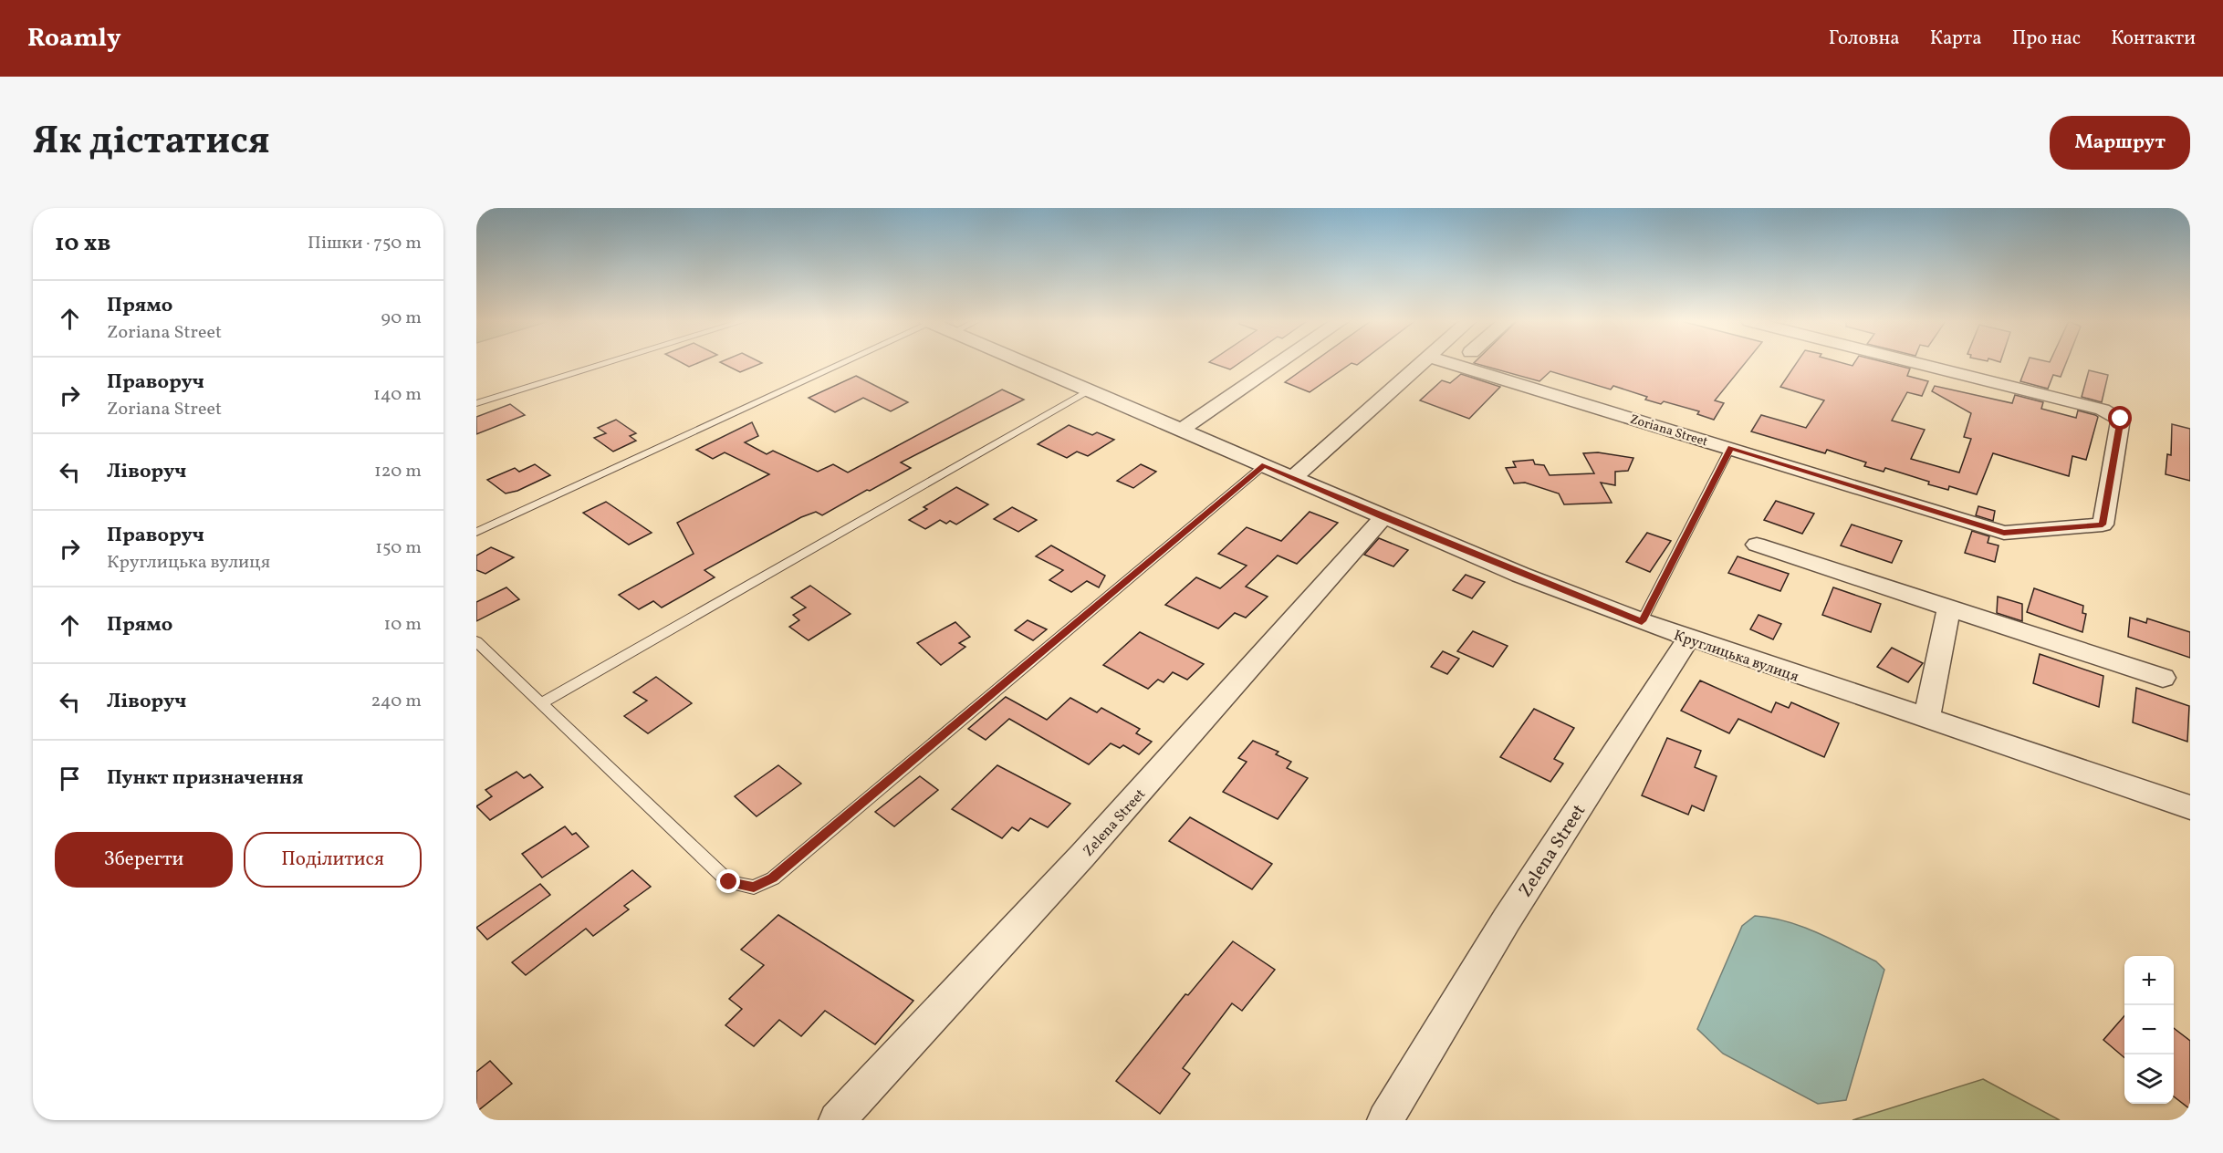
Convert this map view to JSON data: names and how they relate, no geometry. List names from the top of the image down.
{
  "streets": {
    "street": ["Zoriana Street", "Круглицька вулиця", "Zelena Street"]
  },
  "crossings": [
    ["Круглицька вулиця", "Zelena Street"]
  ],
  "page": {
    "header": "Roamly",
    "nav": [
      "Головна",
      "Карта",
      "Про нас",
      "Контакти"
    ],
    "title": "Як дістатися",
    "buttons": [
      "Маршрут",
      ["Зберегти", "Поділитися"]
    ],
    "heading": ["10 хв", "Пішки · 750 m"],
    "list": [
      ["Прямо", "Zoriana Street", "90 m"],
      ["Праворуч", "Zoriana Street", "140 m"],
      ["Ліворуч", "120 m"],
      ["Праворуч", "Круглицька вулиця", "150 m"],
      ["Прямо", "10 m"],
      ["Ліворуч", "240 m"],
      "Пункт призначення"
    ],
    "map_buttons": ["+", "−"]
  }
}
